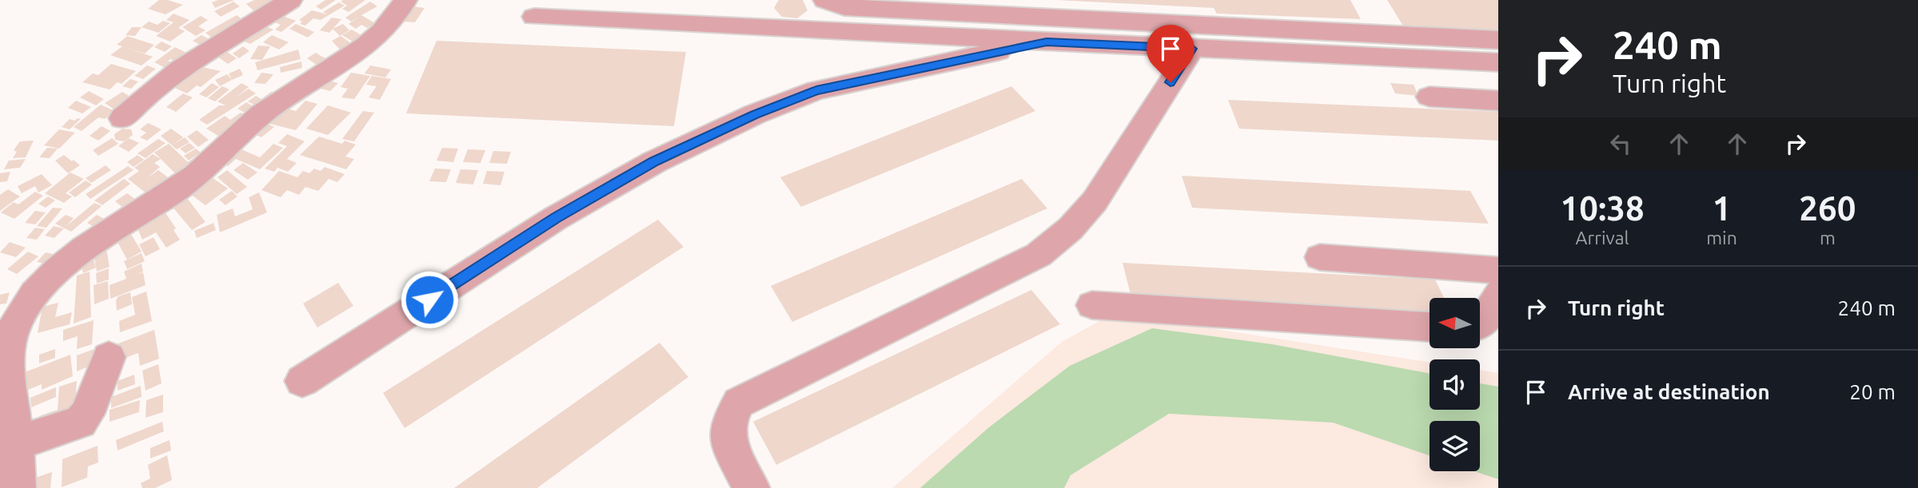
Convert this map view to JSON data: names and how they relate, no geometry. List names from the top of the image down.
{
  "north": "left",
  "page": {
    "turn": ["240 m", "Turn right"],
    "eta": [
      "10:38",
      "Arrival",
      "1",
      "min",
      "260",
      "m"
    ],
    "list": [
      {
        "name": "Turn right",
        "value": "240 m"
      },
      {
        "name": "Arrive at destination",
        "value": "20 m"
      }
    ]
  }
}
